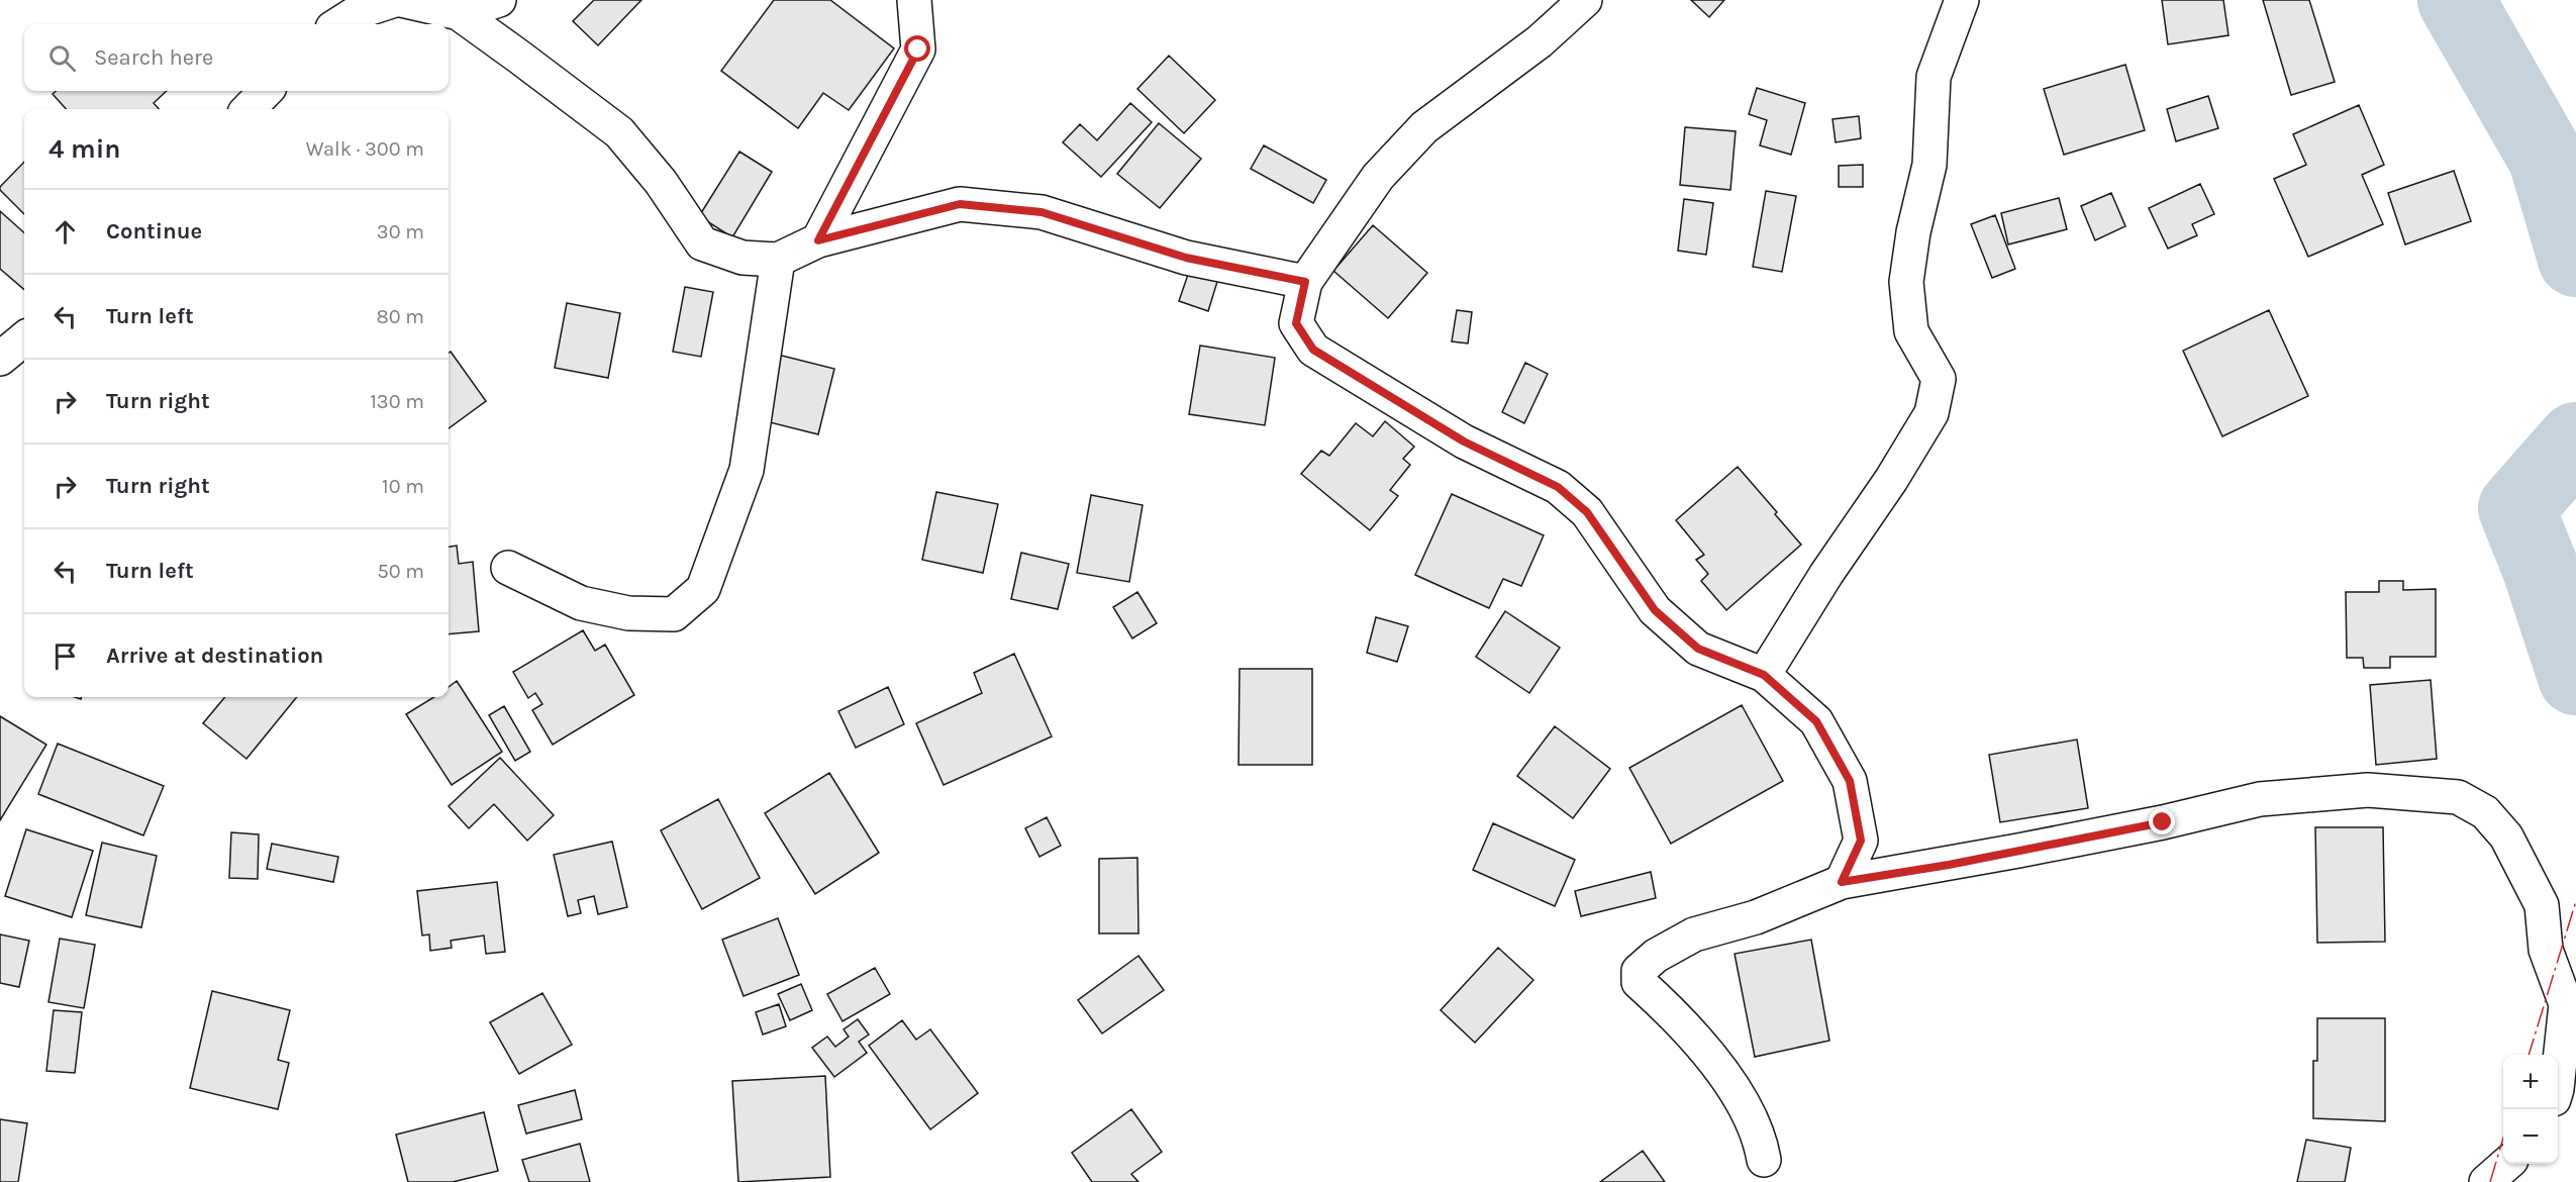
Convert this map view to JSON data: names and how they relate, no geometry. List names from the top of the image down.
{
  "page": {
    "search": "Search here",
    "heading": ["4 min", "Walk · 300 m"],
    "list": [
      ["Continue", "30 m"],
      ["Turn left", "80 m"],
      ["Turn right", "130 m"],
      ["Turn right", "10 m"],
      ["Turn left", "50 m"],
      "Arrive at destination"
    ],
    "map_buttons": ["+", "−"]
  }
}
